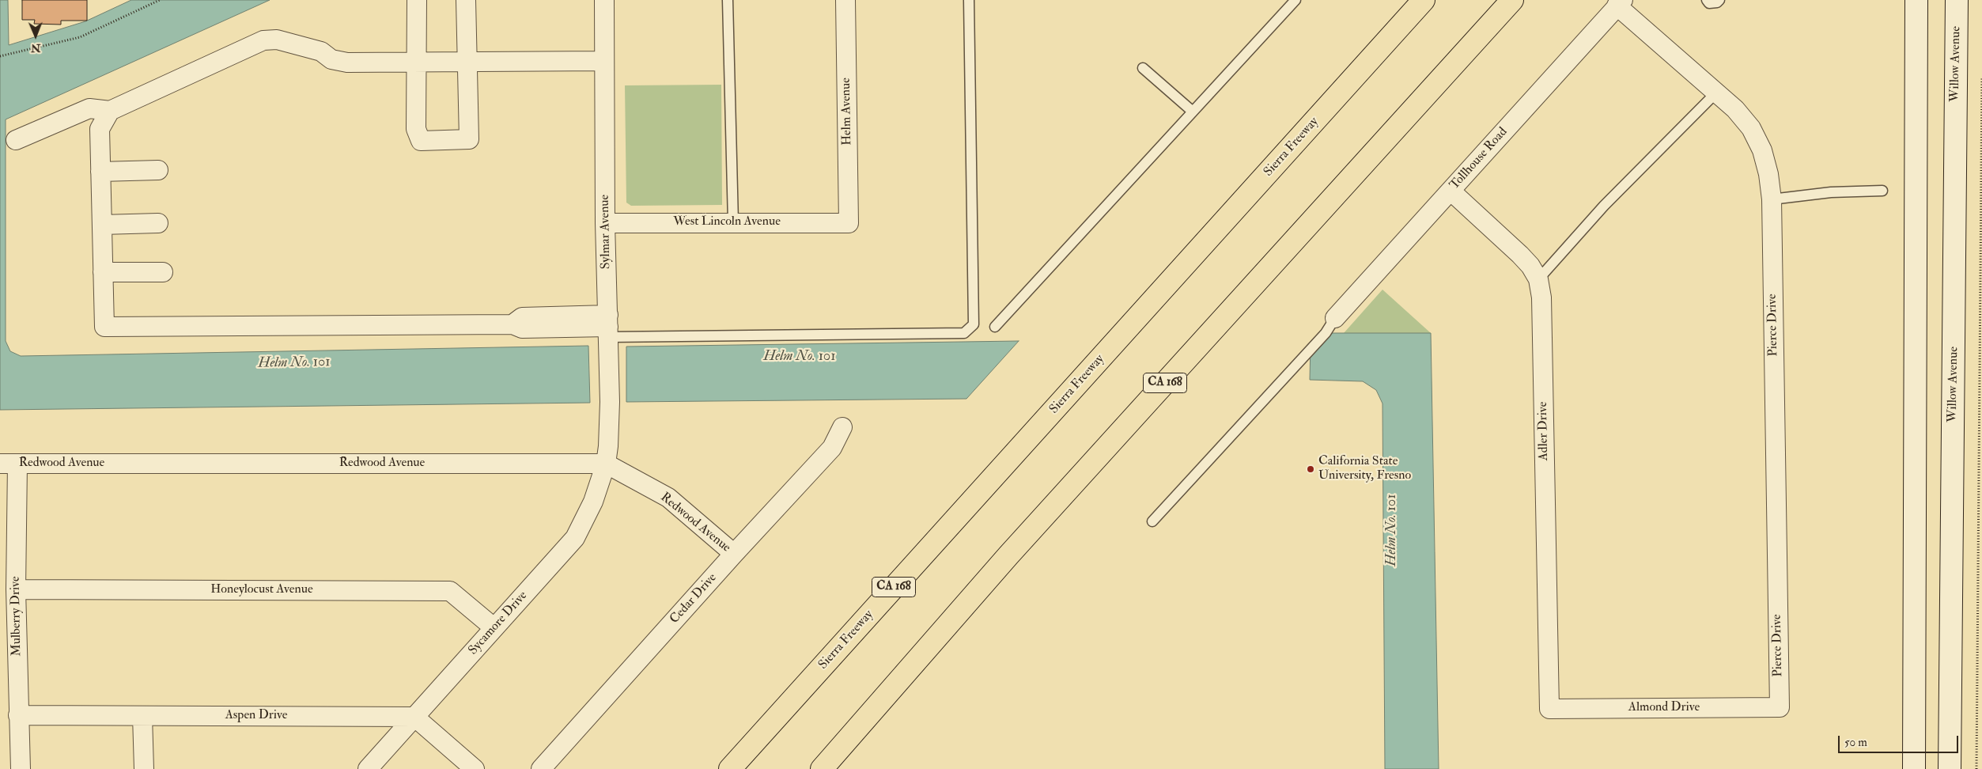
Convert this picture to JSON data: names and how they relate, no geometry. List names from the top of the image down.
{
  "streets": {
    "highway": ["Sierra Freeway", "CA 168"],
    "main road": ["Willow Avenue"],
    "street": [
      "Helm Avenue",
      "Tollhouse Road",
      "West Lincoln Avenue",
      "Sylmar Avenue",
      "Pierce Drive",
      "Adler Drive",
      "Redwood Avenue",
      "Honeylocust Avenue",
      "Cedar Drive",
      "Mulberry Drive",
      "Sycamore Drive",
      "Almond Drive",
      "Aspen Drive"
    ]
  },
  "crossings": [
    ["Helm Avenue", "West Lincoln Avenue"],
    ["Tollhouse Road", "Pierce Drive"],
    ["Tollhouse Road", "Adler Drive"],
    ["West Lincoln Avenue", "Sylmar Avenue"],
    ["Sylmar Avenue", "Redwood Avenue"],
    ["Sylmar Avenue", "Sycamore Drive"],
    ["Pierce Drive", "Almond Drive"],
    ["Adler Drive", "Almond Drive"],
    ["Redwood Avenue", "Cedar Drive"],
    ["Redwood Avenue", "Mulberry Drive"],
    ["Redwood Avenue", "Sycamore Drive"],
    ["Honeylocust Avenue", "Mulberry Drive"],
    ["Honeylocust Avenue", "Sycamore Drive"],
    ["Mulberry Drive", "Aspen Drive"],
    ["Sycamore Drive", "Aspen Drive"]
  ],
  "water": ["Helm No. 101"],
  "places": ["California State University, Fresno"],
  "scale_bar": "50 m",
  "north": "bottom"
}
